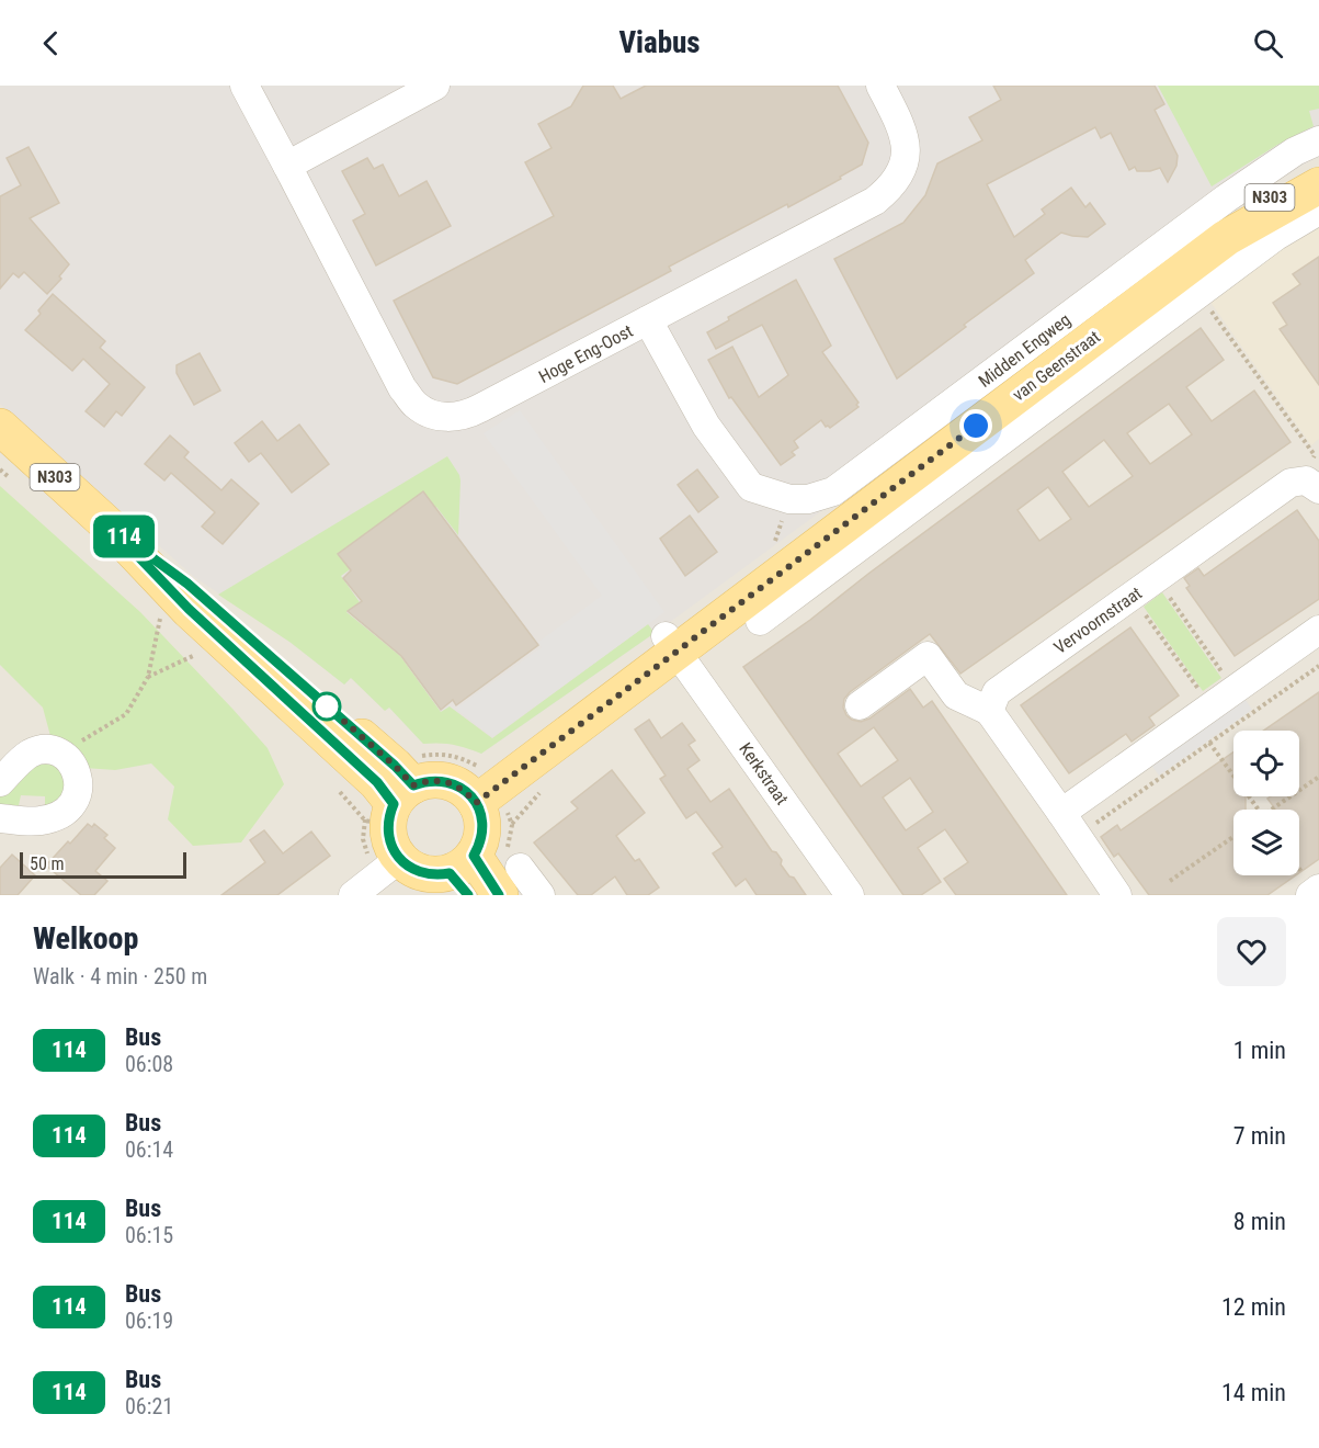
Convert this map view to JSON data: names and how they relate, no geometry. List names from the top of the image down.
{
  "streets": {
    "main road": ["N303", "van Geenstraat"],
    "street": [
      "Midden Engweg",
      "Hoge Eng-Oost",
      "Vervoornstraat",
      "Kerkstraat"
    ]
  },
  "crossings": [
    ["N303", "van Geenstraat"],
    ["Midden Engweg", "Hoge Eng-Oost"],
    ["van Geenstraat", "Kerkstraat"]
  ],
  "lines": ["bus line 114"],
  "scale_bar": "50 m",
  "page": {
    "header": "Viabus",
    "on_map": "114",
    "scale": "50 m",
    "heading": ["Welkoop", "Walk · 4 min · 250 m"],
    "list": [
      {
        "mark": "114",
        "name": "Bus",
        "note": "06:08",
        "value": "1 min"
      },
      {
        "mark": "114",
        "name": "Bus",
        "note": "06:14",
        "value": "7 min"
      },
      {
        "mark": "114",
        "name": "Bus",
        "note": "06:15",
        "value": "8 min"
      },
      {
        "mark": "114",
        "name": "Bus",
        "note": "06:19",
        "value": "12 min"
      },
      {
        "mark": "114",
        "name": "Bus",
        "note": "06:21",
        "value": "14 min"
      }
    ]
  }
}
